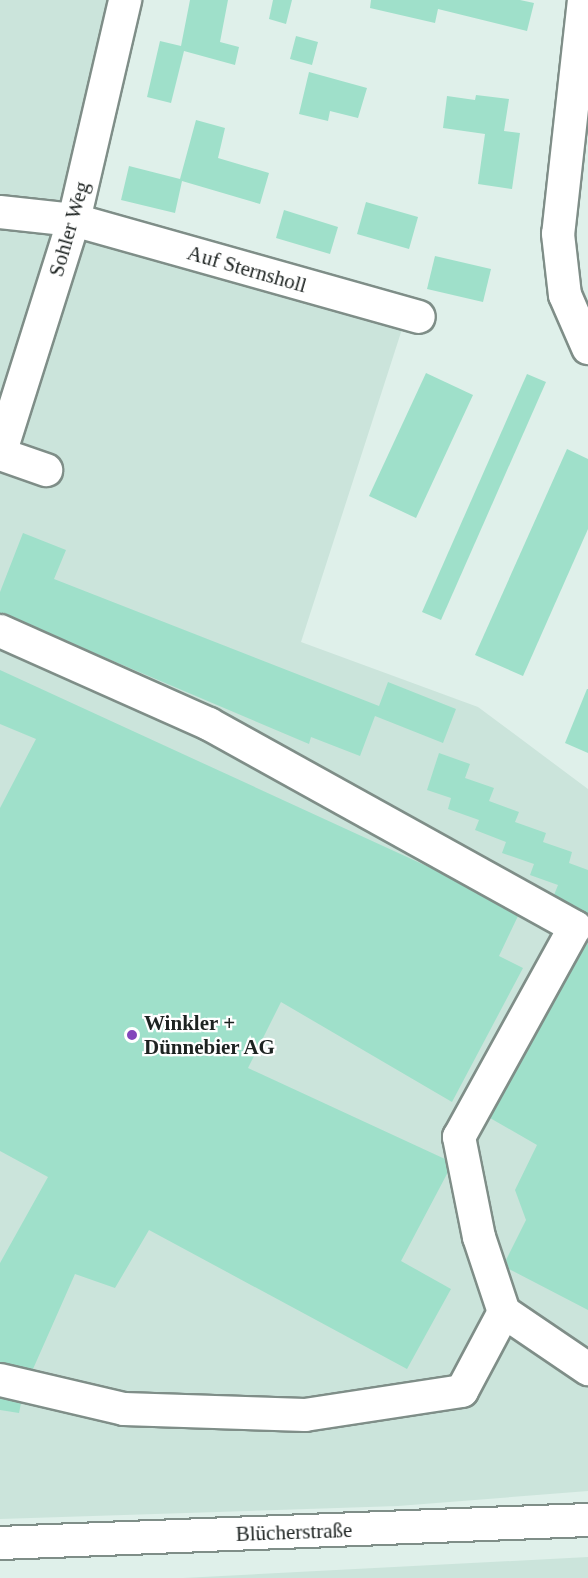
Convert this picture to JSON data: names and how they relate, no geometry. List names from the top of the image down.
{
  "streets": {
    "street": ["Sohler Weg", "Auf Sternsholl", "Blücherstraße"]
  },
  "crossings": [
    ["Sohler Weg", "Auf Sternsholl"]
  ],
  "places": ["Winkler + Dünnebier AG"]
}
